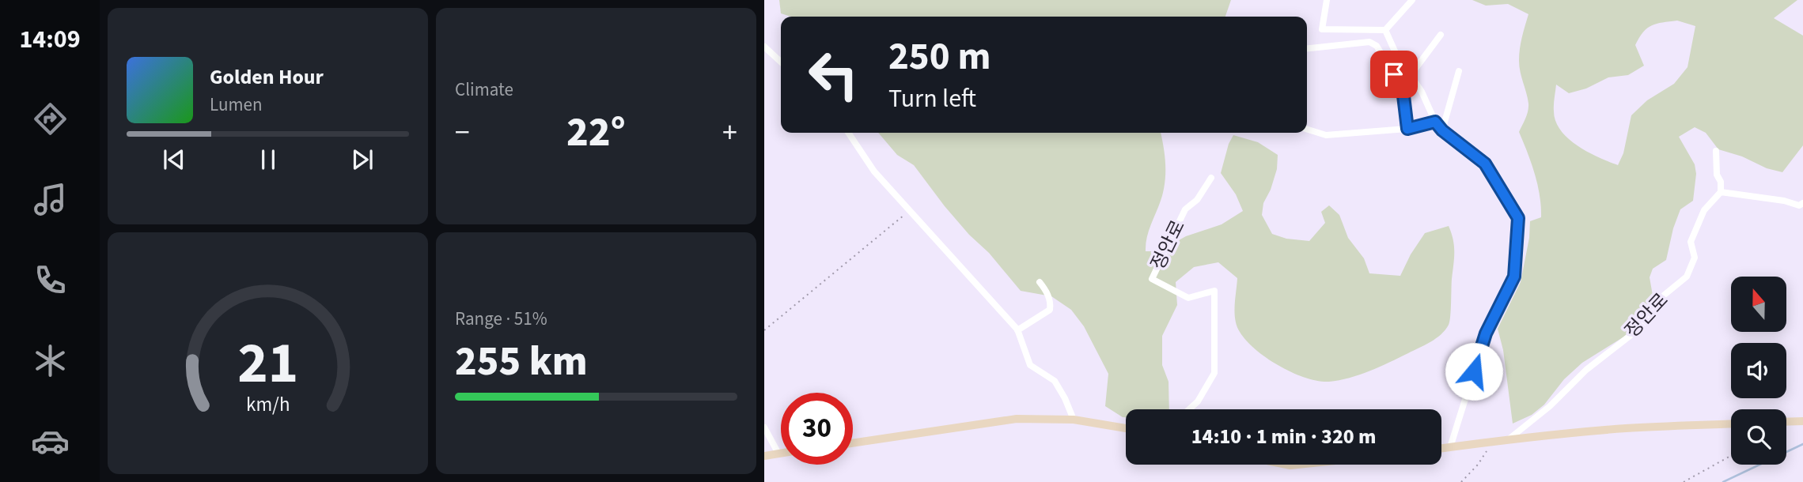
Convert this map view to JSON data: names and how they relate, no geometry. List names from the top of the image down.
{
  "streets": {
    "street": ["정안로"]
  },
  "north": "top",
  "page": {
    "tabs": "14:09",
    "tile": [
      "Climate",
      ["Range · 51%", "255 km"]
    ],
    "turn": ["250 m", "Turn left"],
    "song": ["Golden Hour", "Lumen"],
    "heat": ["−", "22°", "+"],
    "limit": "30",
    "trip": "14:10 · 1 min · 320 m",
    "gauge": ["21", "km/h"]
  }
}
